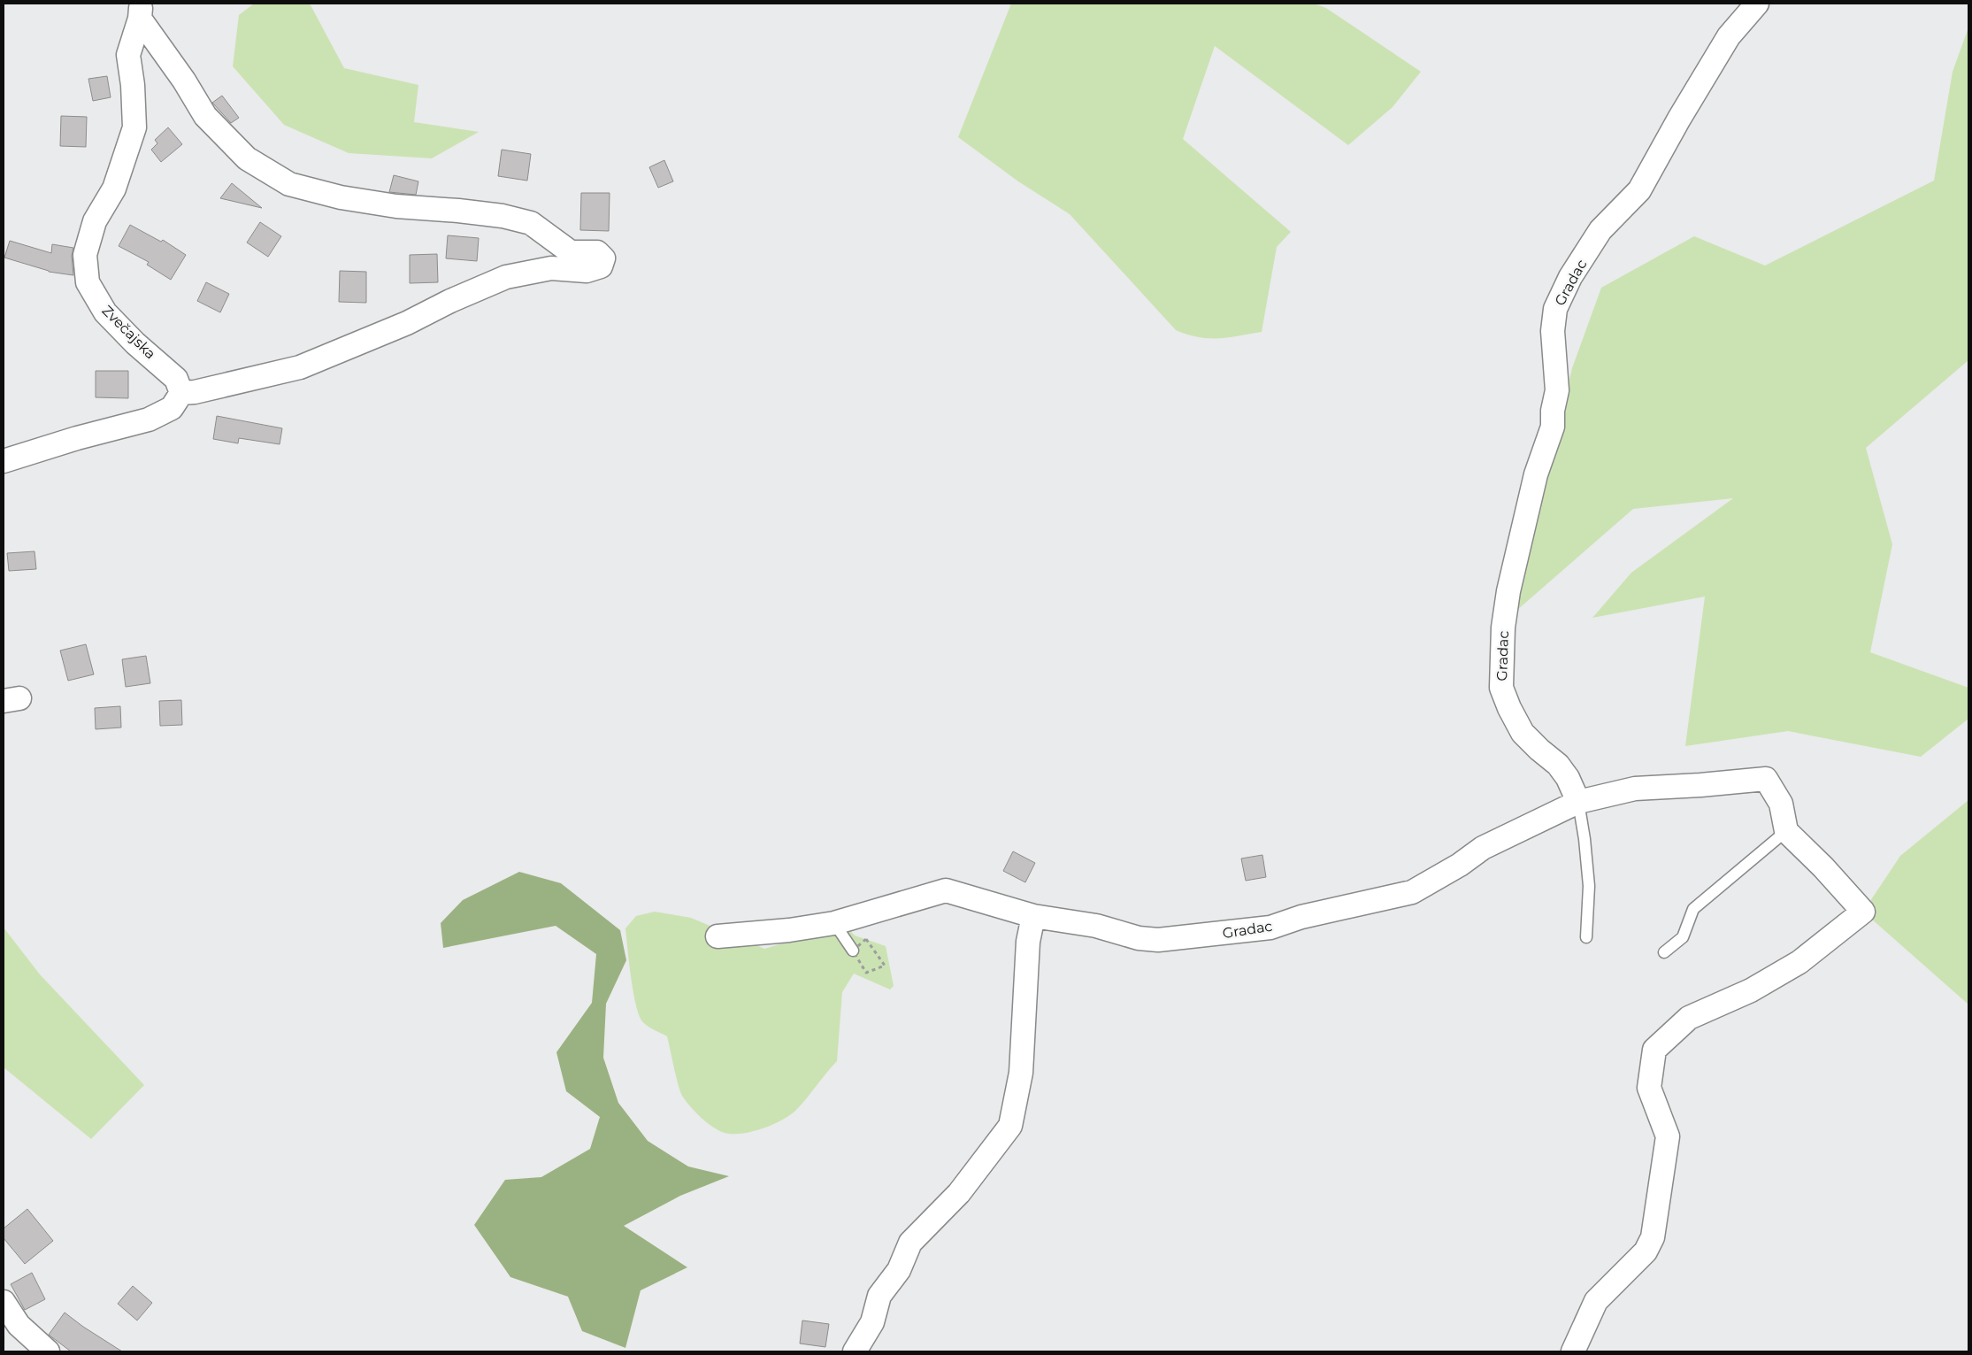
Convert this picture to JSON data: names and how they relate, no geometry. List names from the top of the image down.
{
  "streets": {
    "street": ["Gradac", "Zvečajska"]
  }
}
